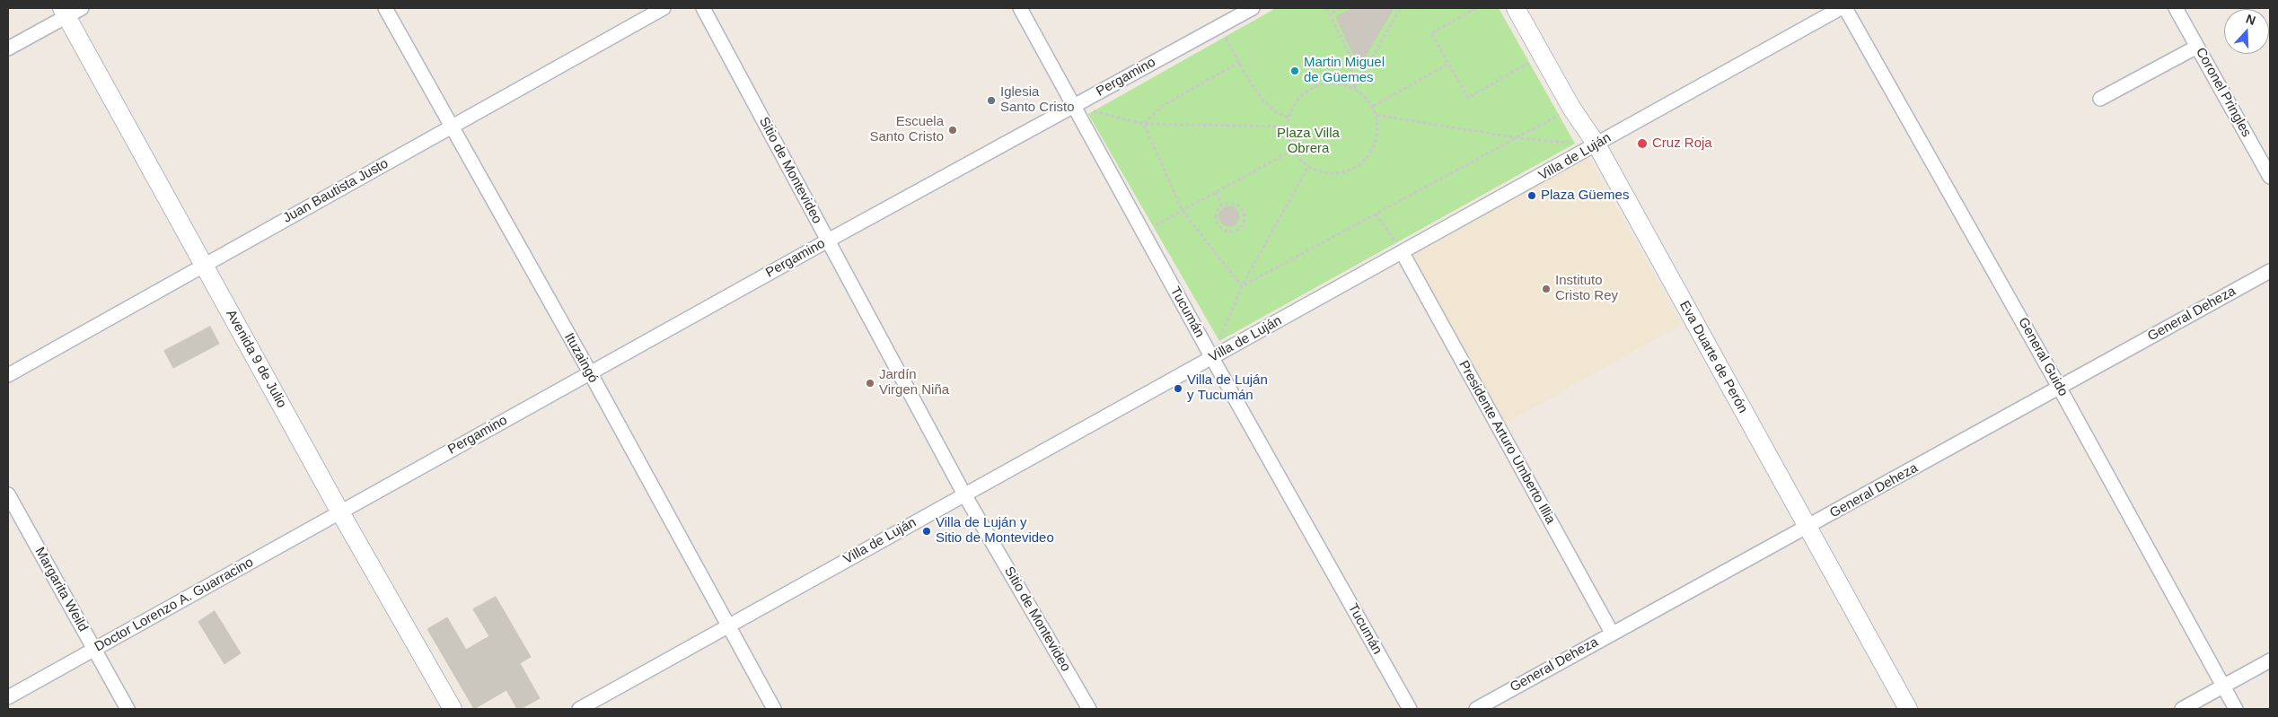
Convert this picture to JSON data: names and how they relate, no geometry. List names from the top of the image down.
{
  "streets": {
    "main road": ["Eva Duarte de Perón", "Avenida 9 de Julio"],
    "street": [
      "Pergamino",
      "Coronel Pringles",
      "Villa de Luján",
      "Sitio de Montevideo",
      "Juan Bautista Justo",
      "Tucumán",
      "General Deheza",
      "General Guido",
      "Ituzaingó",
      "Presidente Arturo Umberto Illia",
      "Margarita Weild",
      "Doctor Lorenzo A. Guarracino"
    ]
  },
  "crossings": [
    ["Pergamino", "Sitio de Montevideo"],
    ["Pergamino", "Tucumán"],
    ["Pergamino", "Ituzaingó"],
    ["Pergamino", "Avenida 9 de Julio"],
    ["Pergamino", "Doctor Lorenzo A. Guarracino"],
    ["Villa de Luján", "Sitio de Montevideo"],
    ["Villa de Luján", "Tucumán"],
    ["Villa de Luján", "Eva Duarte de Perón"],
    ["Villa de Luján", "Ituzaingó"],
    ["Villa de Luján", "Presidente Arturo Umberto Illia"],
    ["Juan Bautista Justo", "Ituzaingó"],
    ["Juan Bautista Justo", "Avenida 9 de Julio"],
    ["General Deheza", "Eva Duarte de Perón"],
    ["General Deheza", "General Guido"],
    ["General Deheza", "Presidente Arturo Umberto Illia"],
    ["Avenida 9 de Julio", "Doctor Lorenzo A. Guarracino"],
    ["Margarita Weild", "Doctor Lorenzo A. Guarracino"]
  ],
  "parks": ["Plaza Villa Obrera"],
  "places": [
    "Martin Miguel de Güemes",
    "Iglesia Santo Cristo",
    "Escuela Santo Cristo",
    "Cruz Roja",
    "Plaza Güemes",
    "Instituto Cristo Rey",
    "Jardín Virgen Niña",
    "Villa de Luján y Tucumán",
    "Villa de Luján y Sitio de Montevideo"
  ],
  "north": "top"
}
